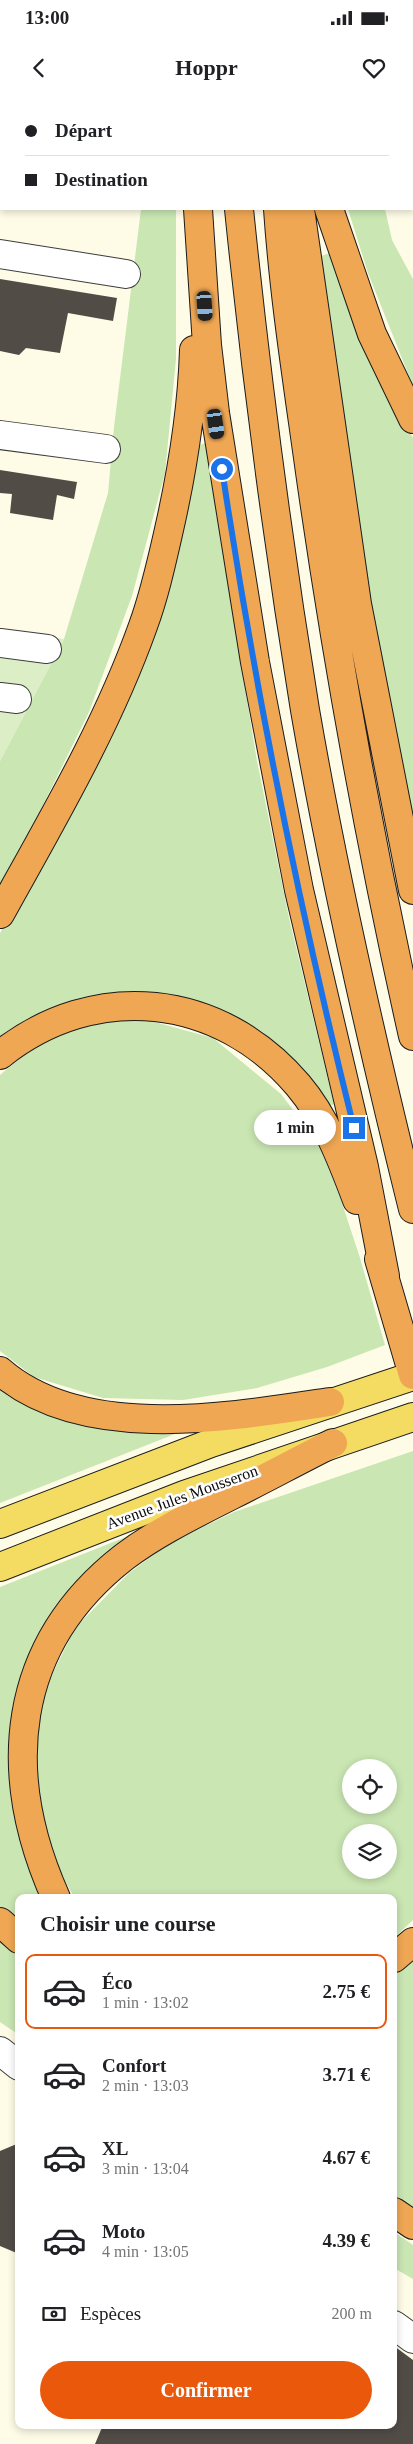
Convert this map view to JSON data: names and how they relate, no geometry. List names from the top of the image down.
{
  "streets": {
    "main road": ["Avenue Jules Mousseron"]
  },
  "page": {
    "status": "13:00",
    "header": "Hoppr",
    "banner": ["Départ", "Destination"],
    "bubble": "1 min",
    "heading": "Choisir une course",
    "list": [
      {
        "name": "Éco",
        "note": "1 min · 13:02",
        "value": "2.75 €"
      },
      {
        "name": "Confort",
        "note": "2 min · 13:03",
        "value": "3.71 €"
      },
      {
        "name": "XL",
        "note": "3 min · 13:04",
        "value": "4.67 €"
      },
      {
        "name": "Moto",
        "note": "4 min · 13:05",
        "value": "4.39 €"
      }
    ],
    "pay": ["Espèces", "200 m"],
    "buttons": "Confirmer"
  }
}
